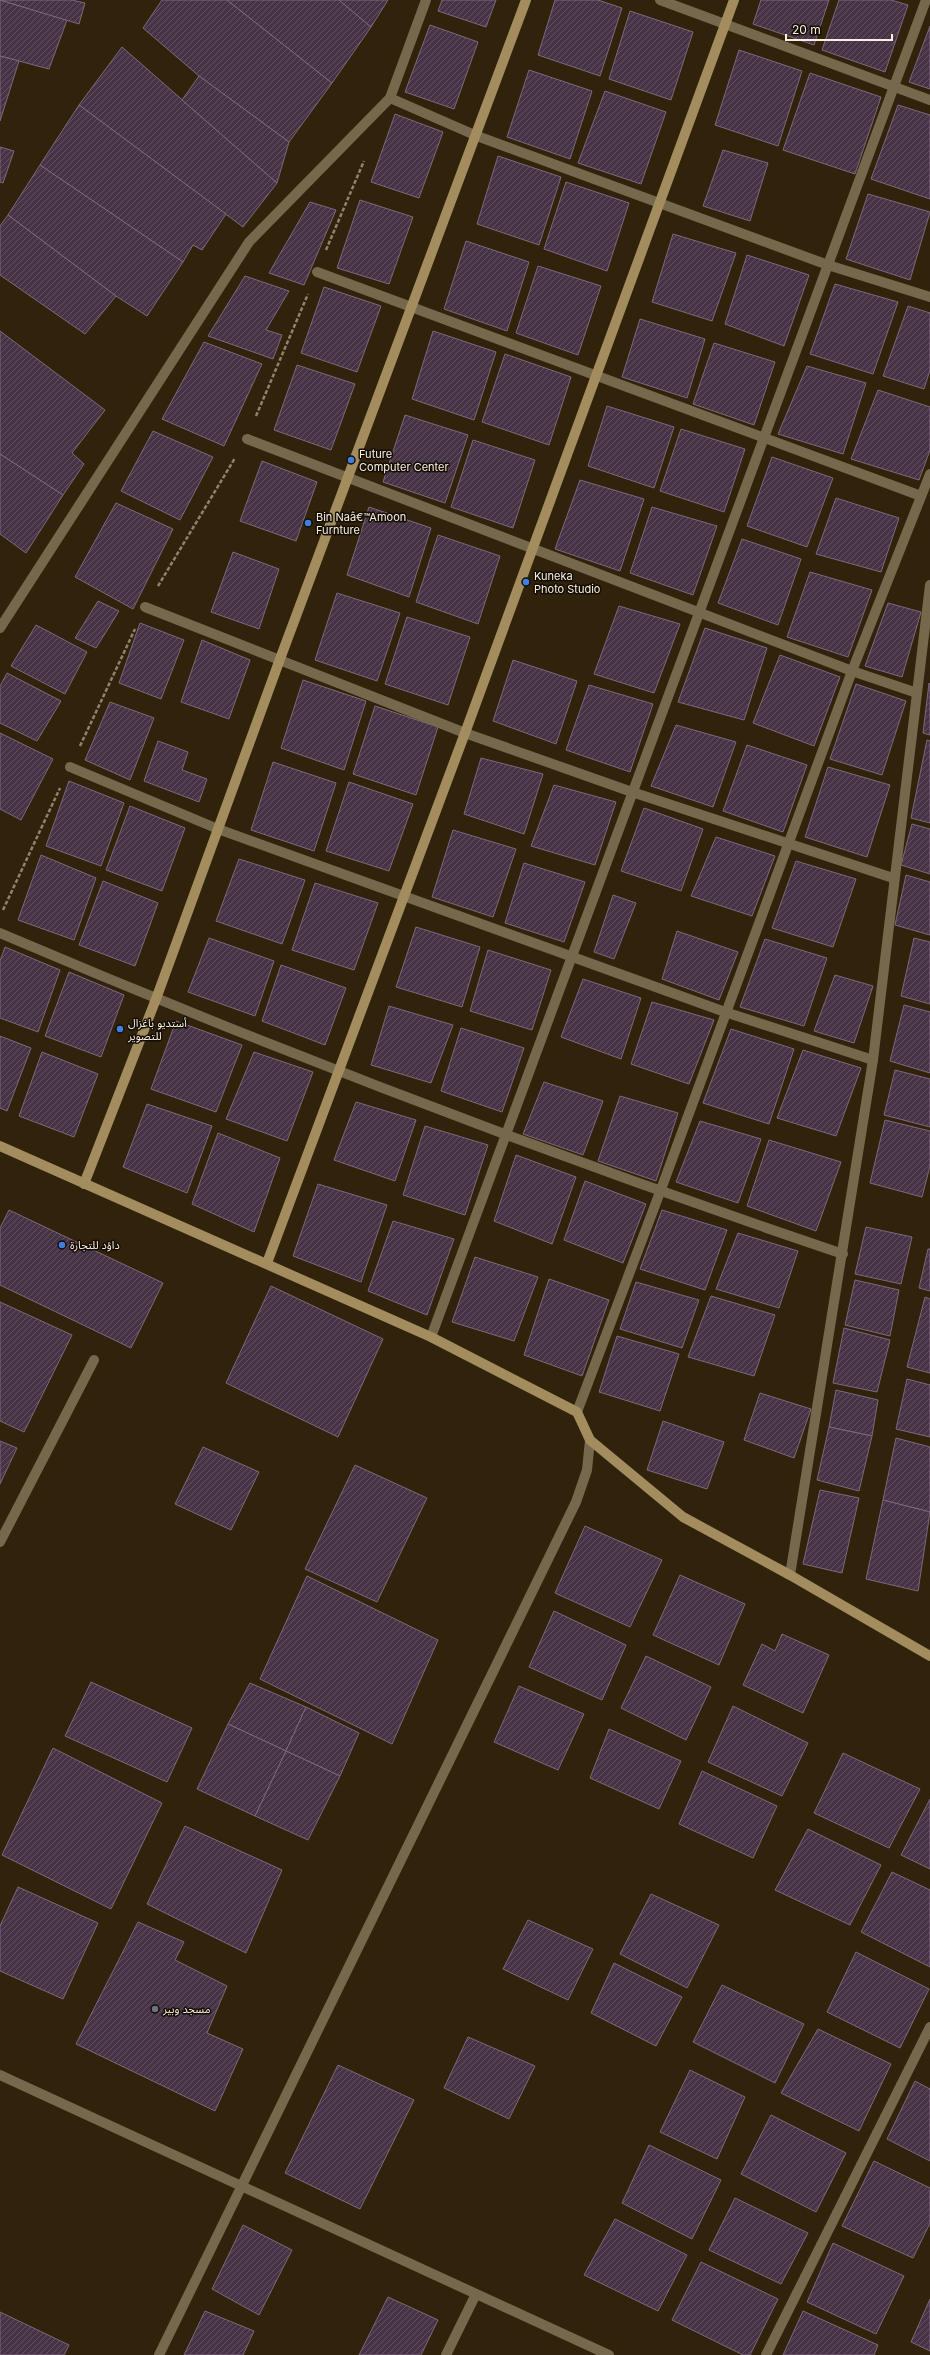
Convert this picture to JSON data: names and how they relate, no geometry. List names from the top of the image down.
{
  "places": [
    "Future Computer Center",
    "Bin Naâ€™Amoon Furnture",
    "Kuneka Photo Studio",
    "أستديو باغزال للتصوير",
    "داؤد للتجارة",
    "مسجد وبير"
  ],
  "scale_bar": "20 m"
}
